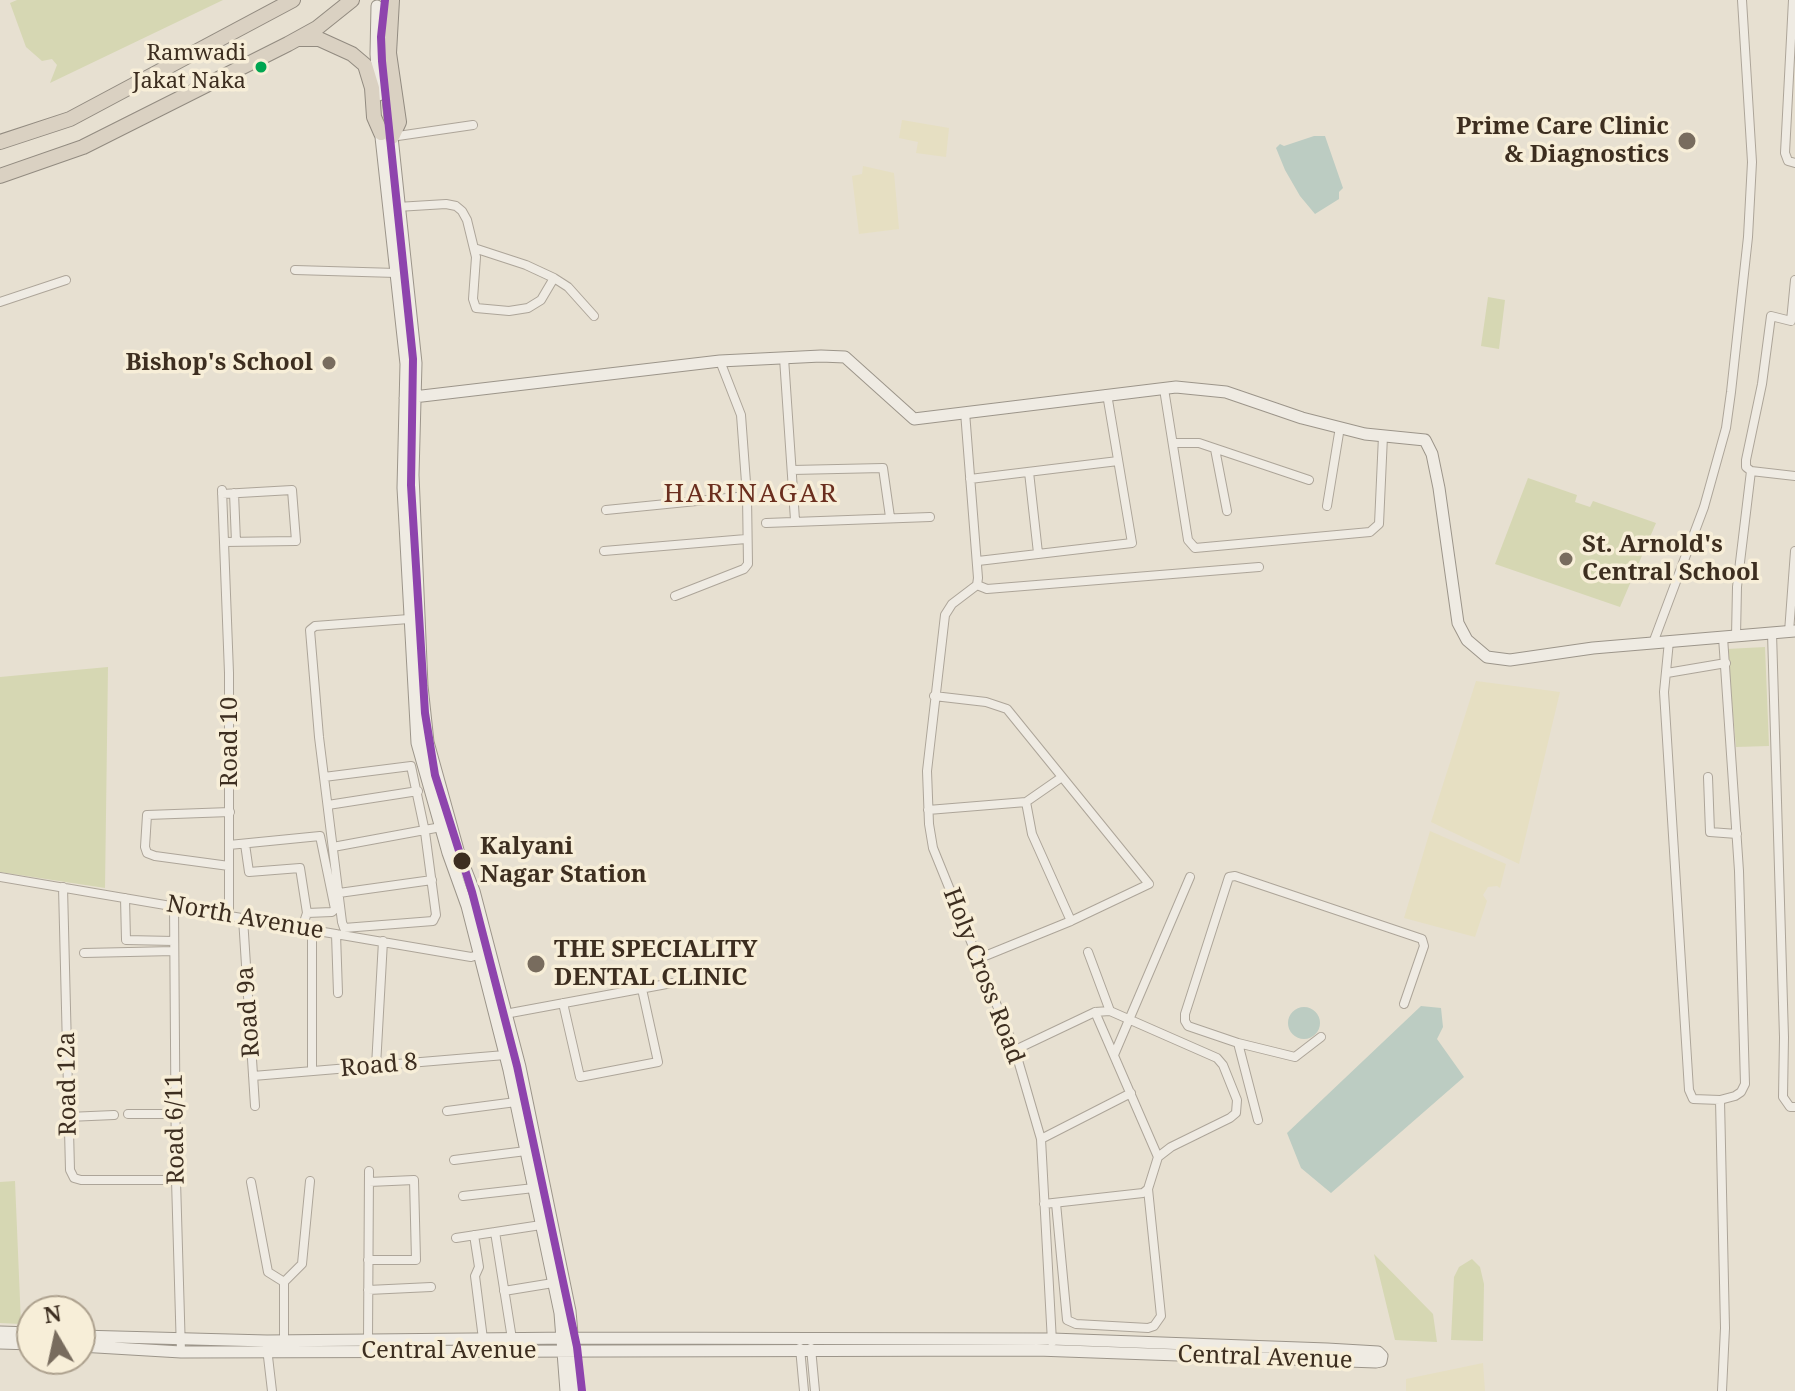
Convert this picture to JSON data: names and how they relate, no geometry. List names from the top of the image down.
{
  "streets": {
    "street": [
      "Road 10",
      "North Avenue",
      "Holy Cross Road",
      "Road 9a",
      "Road 8",
      "Road 12a",
      "Road 6/11",
      "Central Avenue"
    ]
  },
  "crossings": [
    ["Road 10", "North Avenue"],
    ["North Avenue", "Road 9a"],
    ["North Avenue", "Road 12a"],
    ["North Avenue", "Road 6/11"],
    ["Holy Cross Road", "Central Avenue"],
    ["Road 9a", "Road 8"],
    ["Road 12a", "Road 6/11"],
    ["Road 6/11", "Central Avenue"]
  ],
  "districts": ["HARINAGAR"],
  "places": [
    "Ramwadi Jakat Naka",
    "Prime Care Clinic & Diagnostics",
    "Bishop's School",
    "St. Arnold's Central School",
    "Kalyani Nagar Station",
    "THE SPECIALITY DENTAL CLINIC"
  ],
  "north": "top"
}
